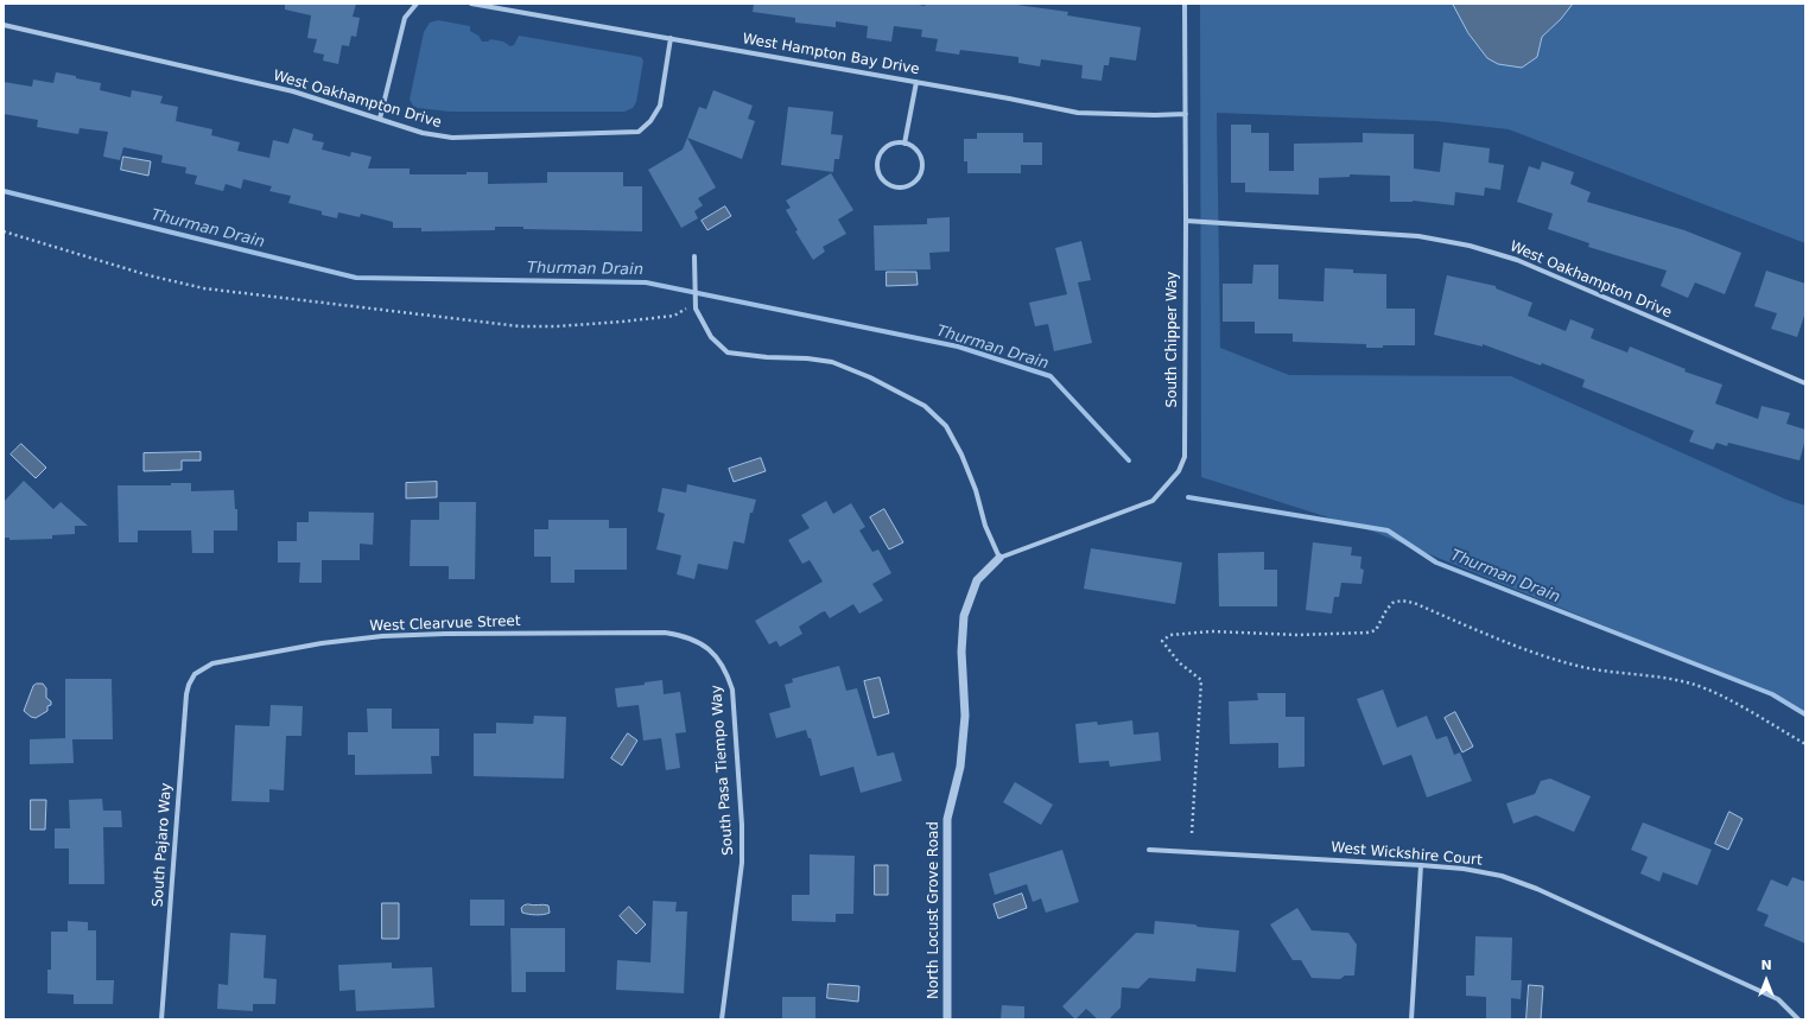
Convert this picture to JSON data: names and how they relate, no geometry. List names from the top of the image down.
{
  "streets": {
    "street": [
      "West Hampton Bay Drive",
      "West Oakhampton Drive",
      "South Chipper Way",
      "West Clearvue Street",
      "South Pasa Tiempo Way",
      "South Pajaro Way",
      "West Wickshire Court",
      "North Locust Grove Road"
    ]
  },
  "crossings": [
    ["West Hampton Bay Drive", "West Oakhampton Drive"],
    ["West Hampton Bay Drive", "South Chipper Way"],
    ["West Oakhampton Drive", "South Chipper Way"],
    ["South Chipper Way", "North Locust Grove Road"],
    ["West Clearvue Street", "South Pasa Tiempo Way"],
    ["West Clearvue Street", "South Pajaro Way"]
  ],
  "water": ["Thurman Drain"],
  "north": "top"
}
